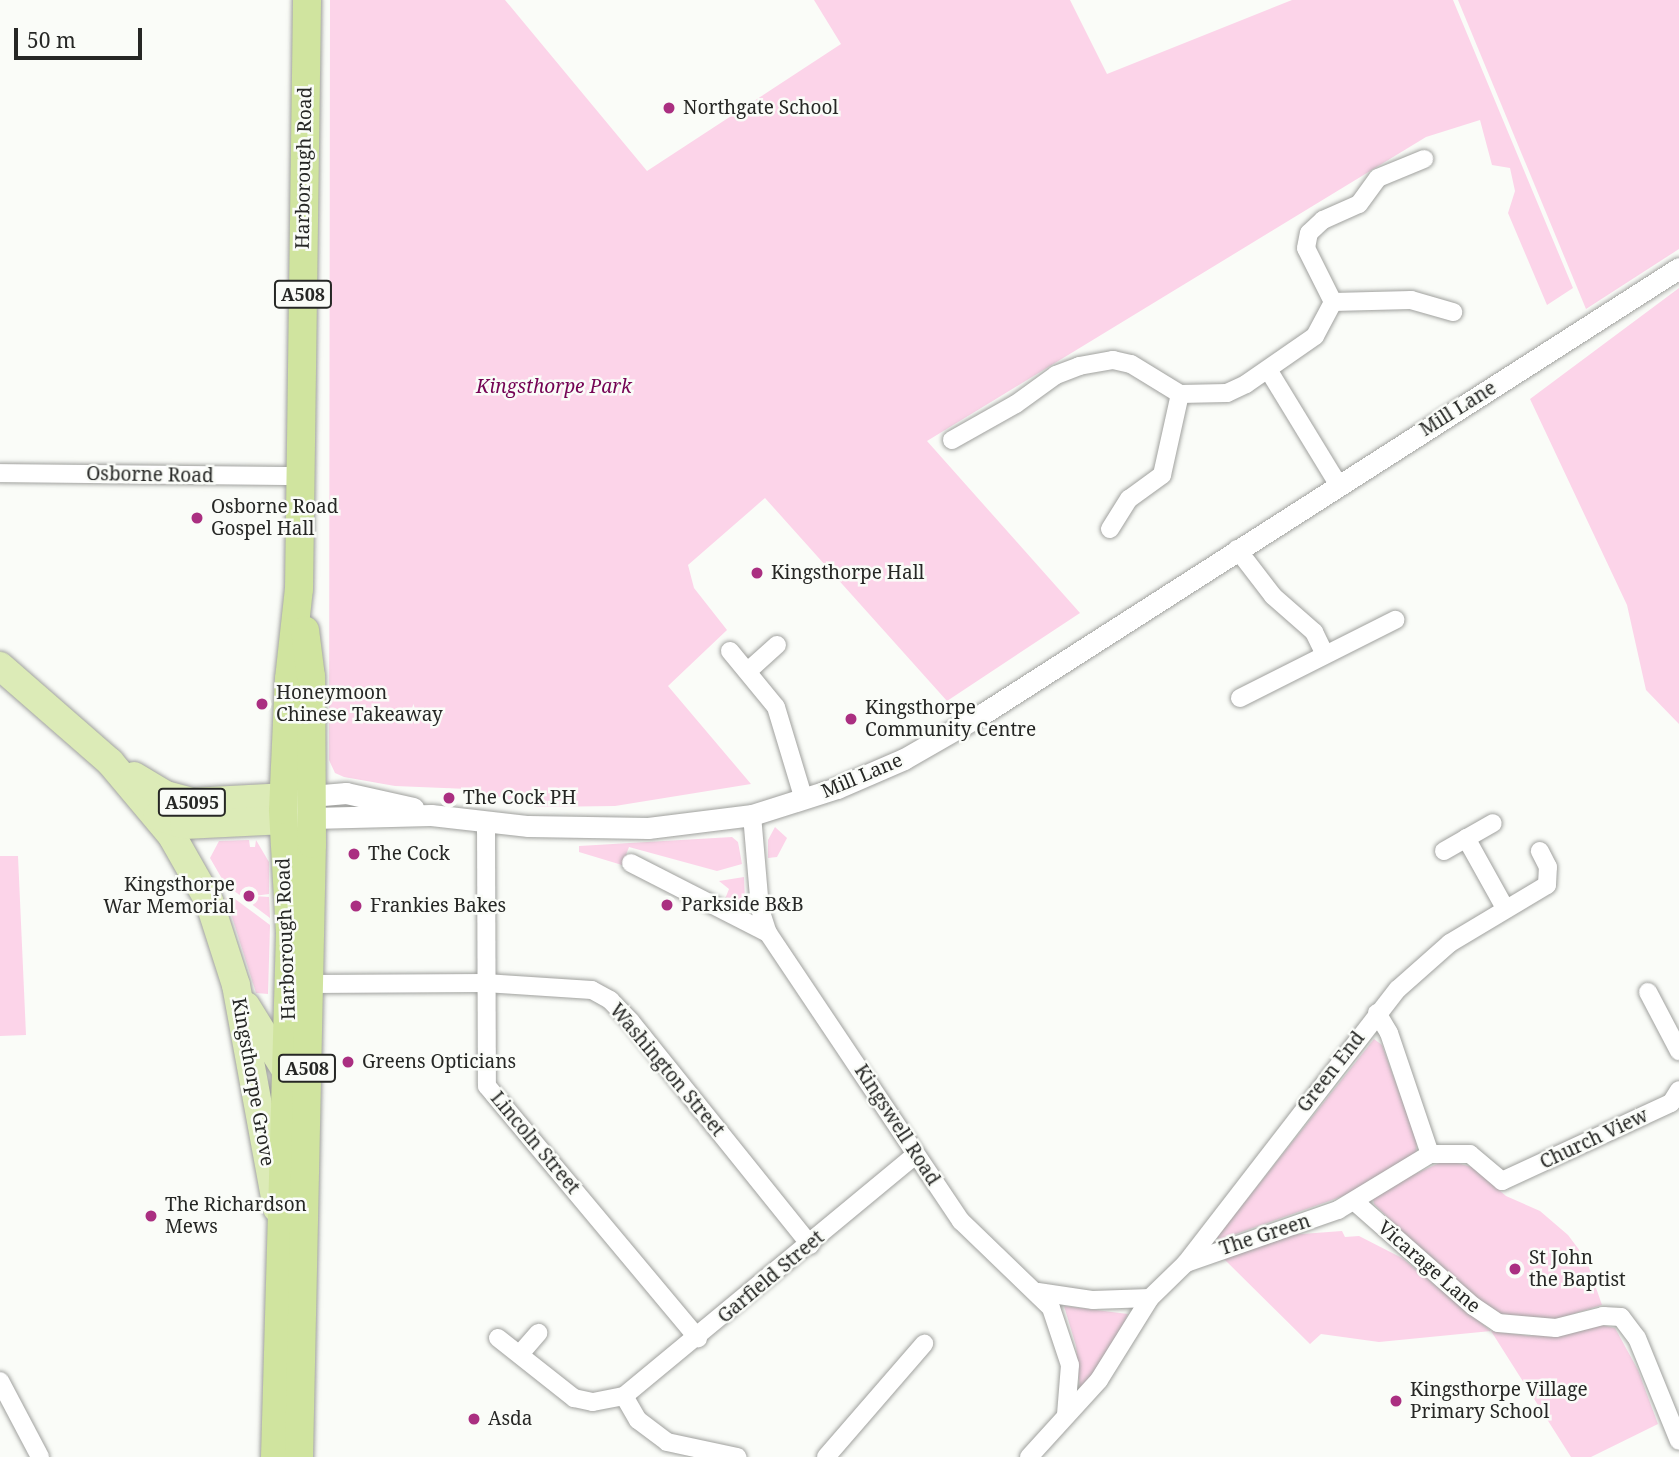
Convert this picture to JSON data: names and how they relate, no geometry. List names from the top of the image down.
{
  "streets": {
    "highway": ["Harborough Road", "A508"],
    "main road": ["A5095", "Kingsthorpe Grove"],
    "street": [
      "Mill Lane",
      "Osborne Road",
      "Washington Street",
      "Green End",
      "Kingswell Road",
      "Church View",
      "Lincoln Street",
      "The Green",
      "Vicarage Lane",
      "Garfield Street"
    ]
  },
  "crossings": [
    ["Harborough Road", "Mill Lane"],
    ["Harborough Road", "Osborne Road"],
    ["Harborough Road", "A5095"],
    ["Harborough Road", "Washington Street"],
    ["Harborough Road", "Kingsthorpe Grove"],
    ["Mill Lane", "A5095"],
    ["Mill Lane", "Kingswell Road"],
    ["Mill Lane", "Lincoln Street"],
    ["A5095", "Kingsthorpe Grove"],
    ["Washington Street", "Lincoln Street"],
    ["Washington Street", "Garfield Street"],
    ["Green End", "The Green"],
    ["Kingswell Road", "The Green"],
    ["Kingswell Road", "Garfield Street"],
    ["Church View", "The Green"],
    ["Lincoln Street", "Garfield Street"],
    ["The Green", "Vicarage Lane"]
  ],
  "parks": ["Kingsthorpe Park"],
  "places": [
    "Northgate School",
    "Osborne Road Gospel Hall",
    "Kingsthorpe Hall",
    "Honeymoon Chinese Takeaway",
    "Kingsthorpe Community Centre",
    "The Cock PH",
    "The Cock",
    "Kingsthorpe War Memorial",
    "Parkside B&B",
    "Frankies Bakes",
    "Greens Opticians",
    "The Richardson Mews",
    "St John the Baptist",
    "Kingsthorpe Village Primary School",
    "Asda"
  ],
  "scale_bar": "50 m"
}
